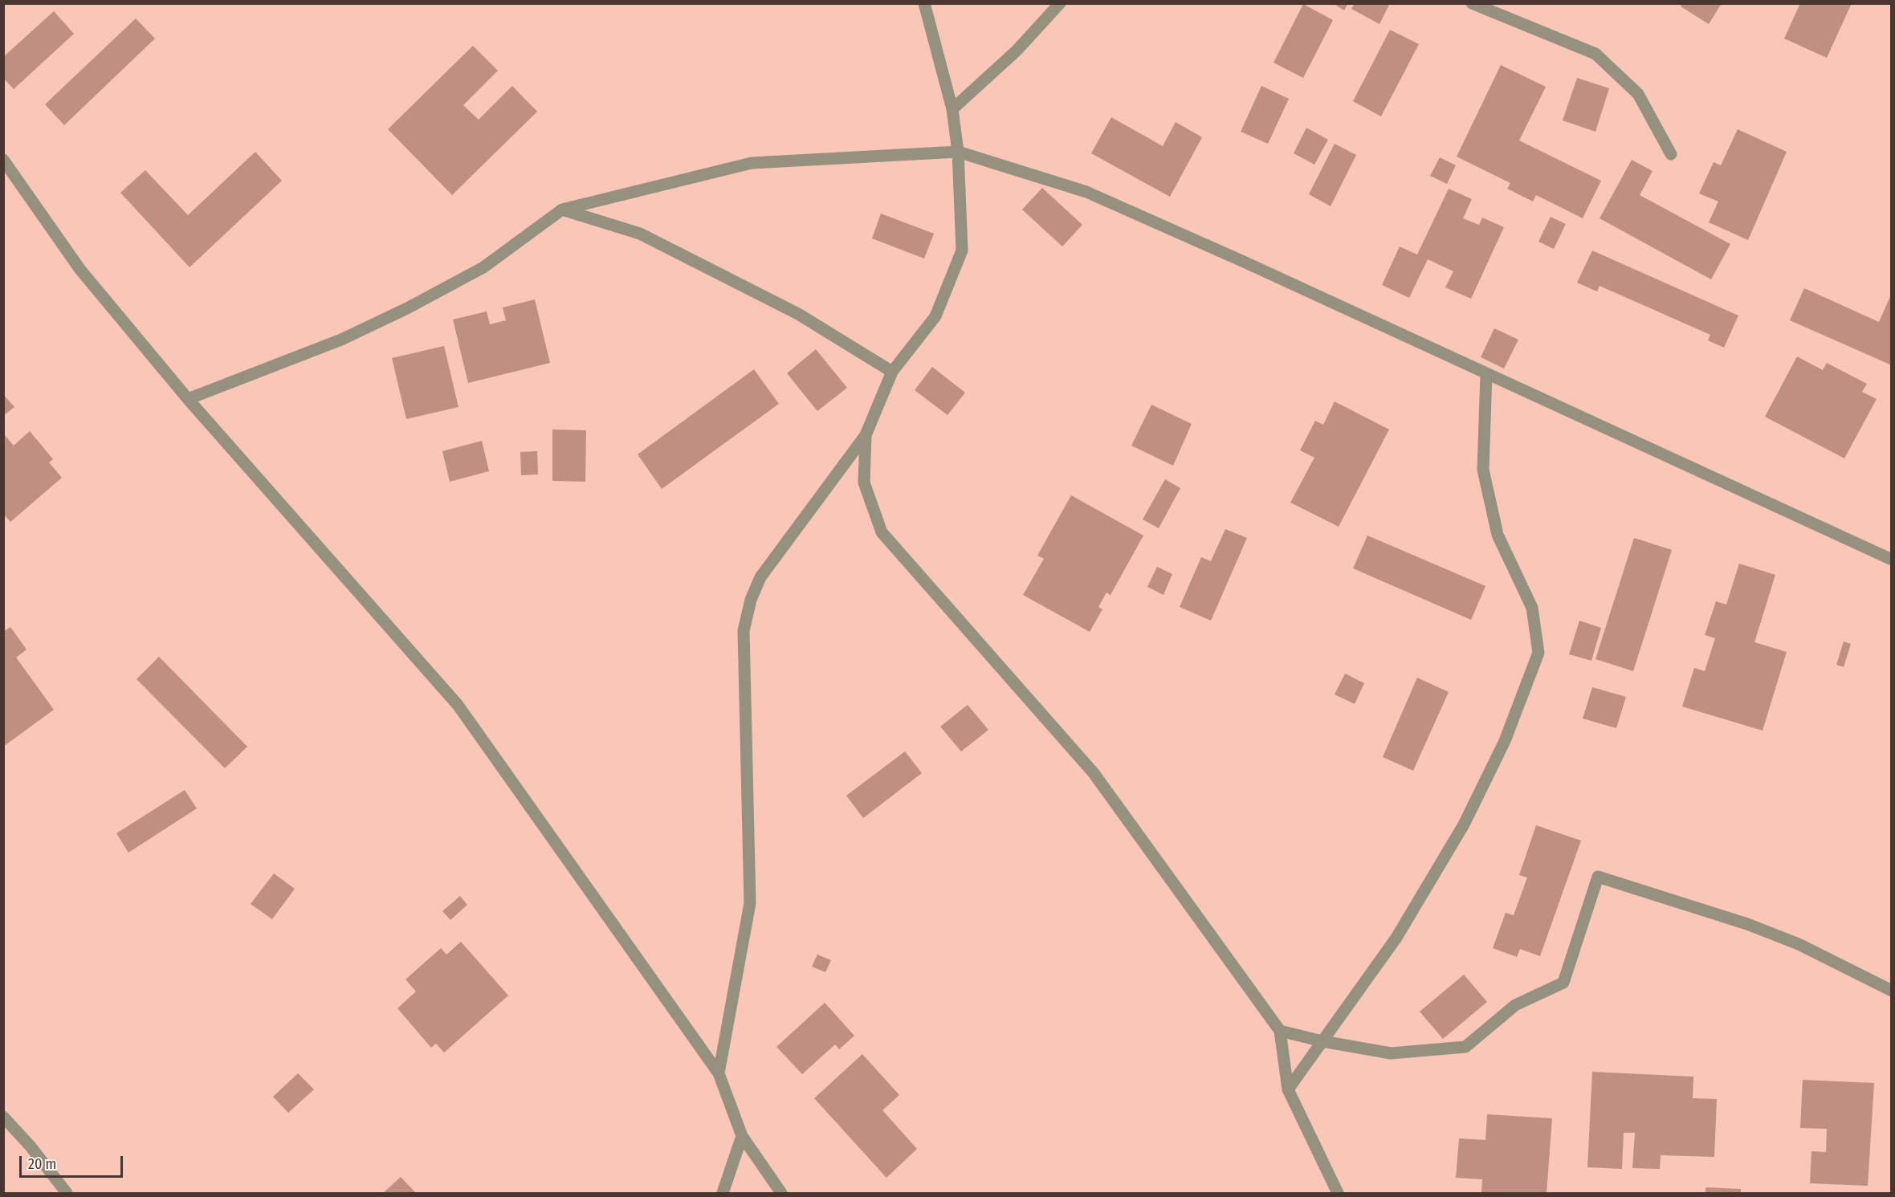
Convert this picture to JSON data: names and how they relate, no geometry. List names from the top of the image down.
{
  "scale_bar": "20 m"
}
